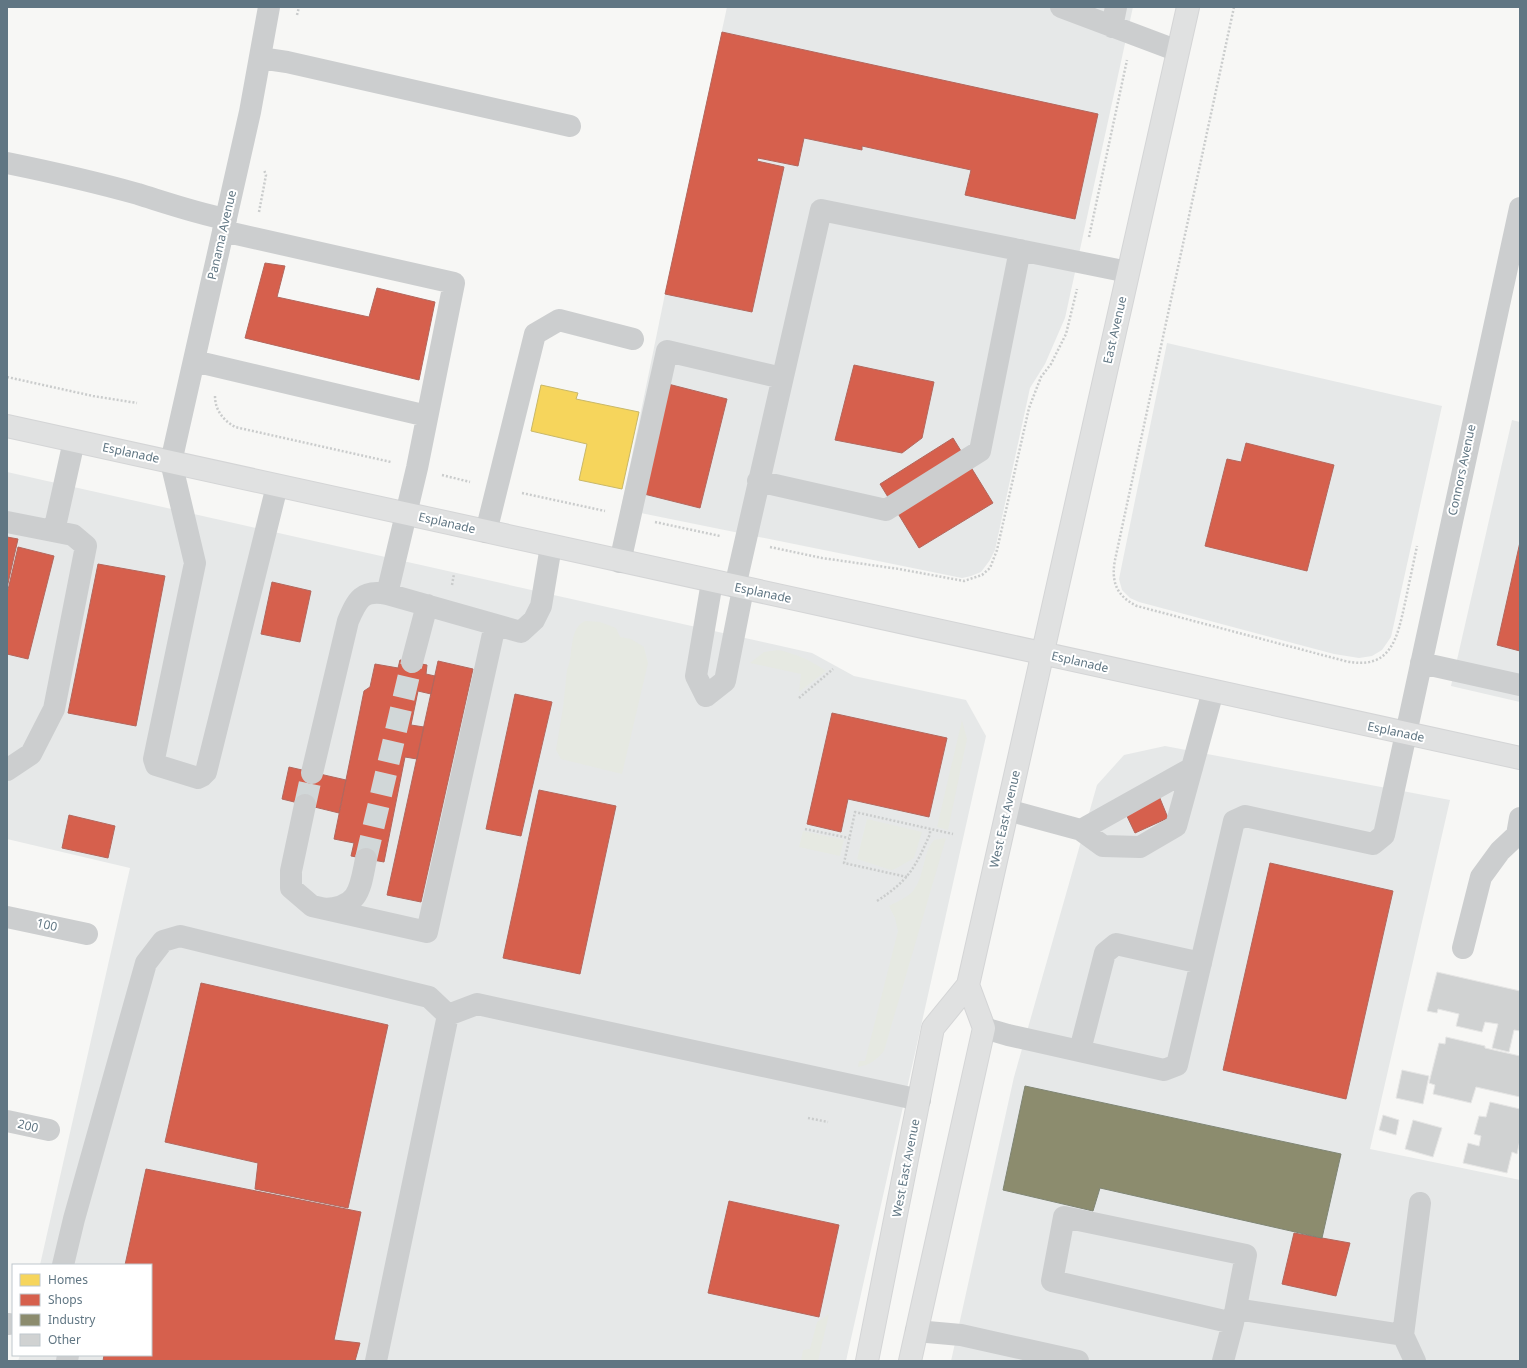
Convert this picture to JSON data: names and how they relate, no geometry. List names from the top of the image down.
{
  "streets": {
    "main road": ["East Avenue", "Esplanade", "West East Avenue"],
    "street": [
      "Panama Avenue",
      "Connors Avenue",
      "100",
      "200"
    ]
  },
  "crossings": [
    ["Panama Avenue", "Esplanade"],
    ["East Avenue", "Esplanade"],
    ["East Avenue", "West East Avenue"],
    ["Esplanade", "Connors Avenue"],
    ["Esplanade", "West East Avenue"]
  ],
  "legend": [
    "Homes",
    "Shops",
    "Industry",
    "Other"
  ]
}
